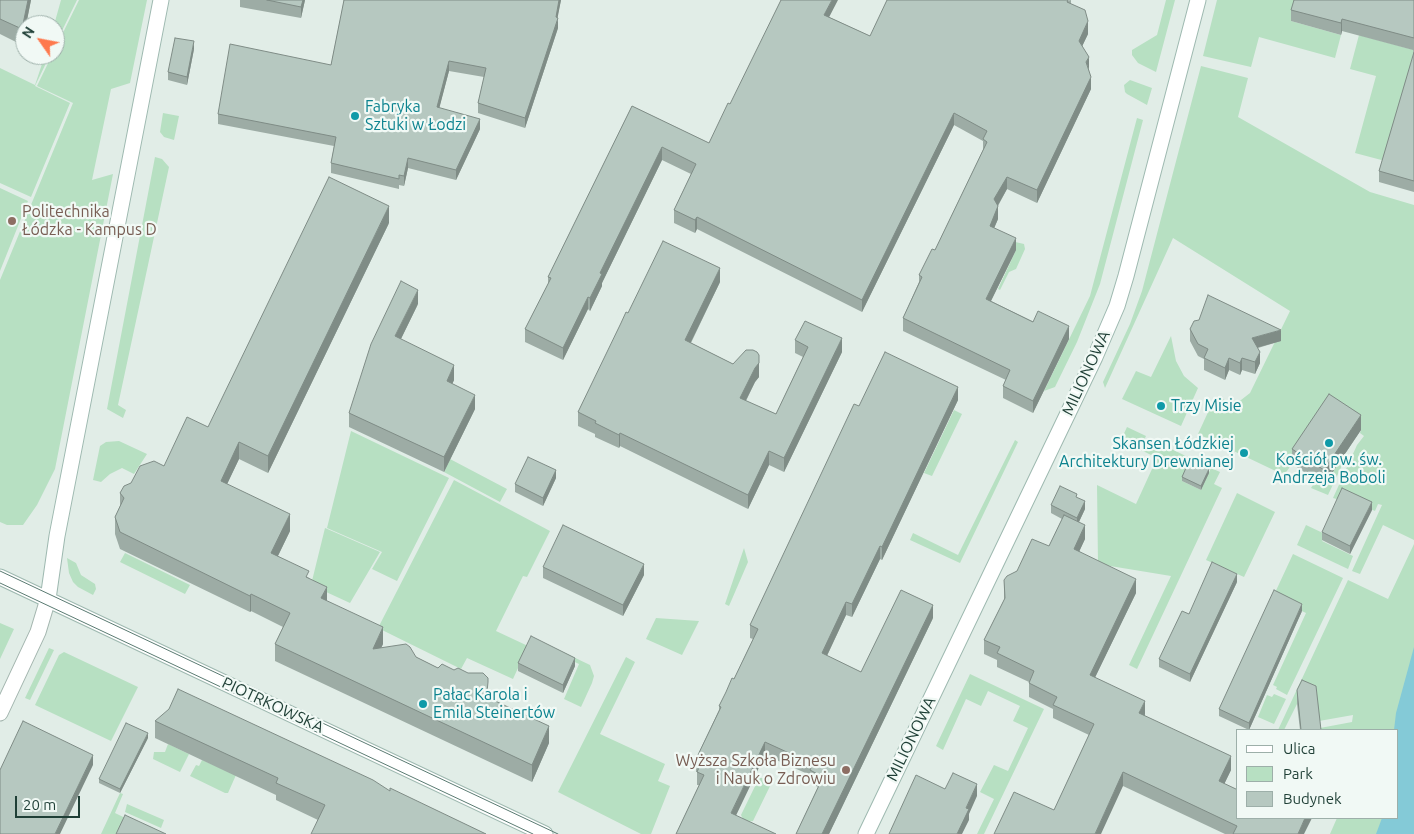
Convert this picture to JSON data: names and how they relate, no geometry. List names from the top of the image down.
{
  "streets": {
    "street": ["MILIONOWA", "PIOTRKOWSKA"]
  },
  "places": [
    "Fabryka Sztuki w Łodzi",
    "Politechnika Łódzka - Kampus D",
    "Trzy Misie",
    "Kościół pw. św. Andrzeja Boboli",
    "Skansen Łódzkiej Architektury Drewnianej",
    "Pałac Karola i Emila Steinertów",
    "Wyższa Szkoła Biznesu i Nauk o Zdrowiu"
  ],
  "legend": ["Ulica", "Park", "Budynek"],
  "scale_bar": "20 m",
  "north": "top left"
}
